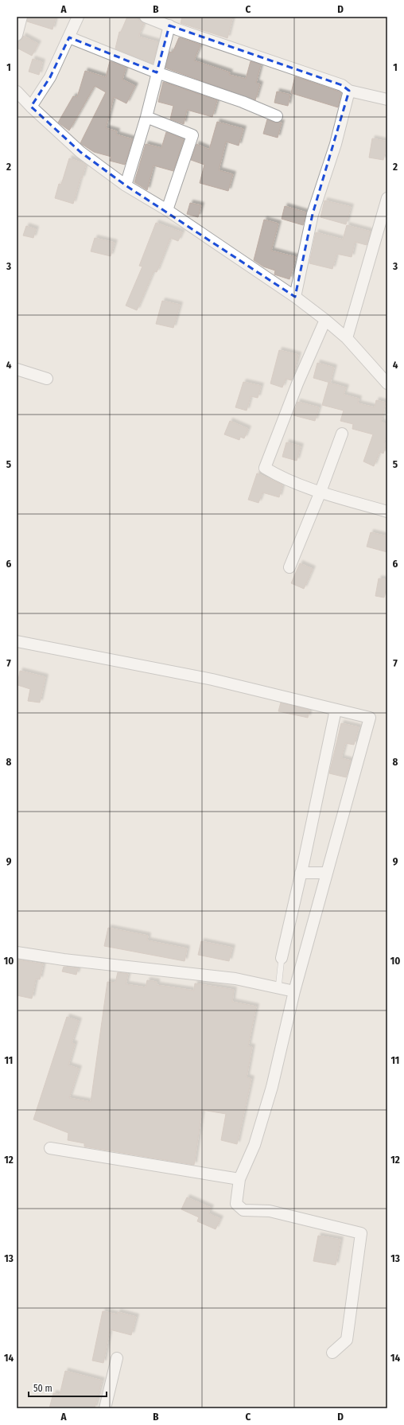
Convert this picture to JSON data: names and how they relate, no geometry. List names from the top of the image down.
{
  "scale_bar": "50 m",
  "grid": {
    "columns": [
      "A",
      "B",
      "C",
      "D"
    ],
    "rows": [
      "1",
      "2",
      "3",
      "4",
      "5",
      "6",
      "7",
      "8",
      "9",
      "10",
      "11",
      "12",
      "13",
      "14"
    ]
  }
}
